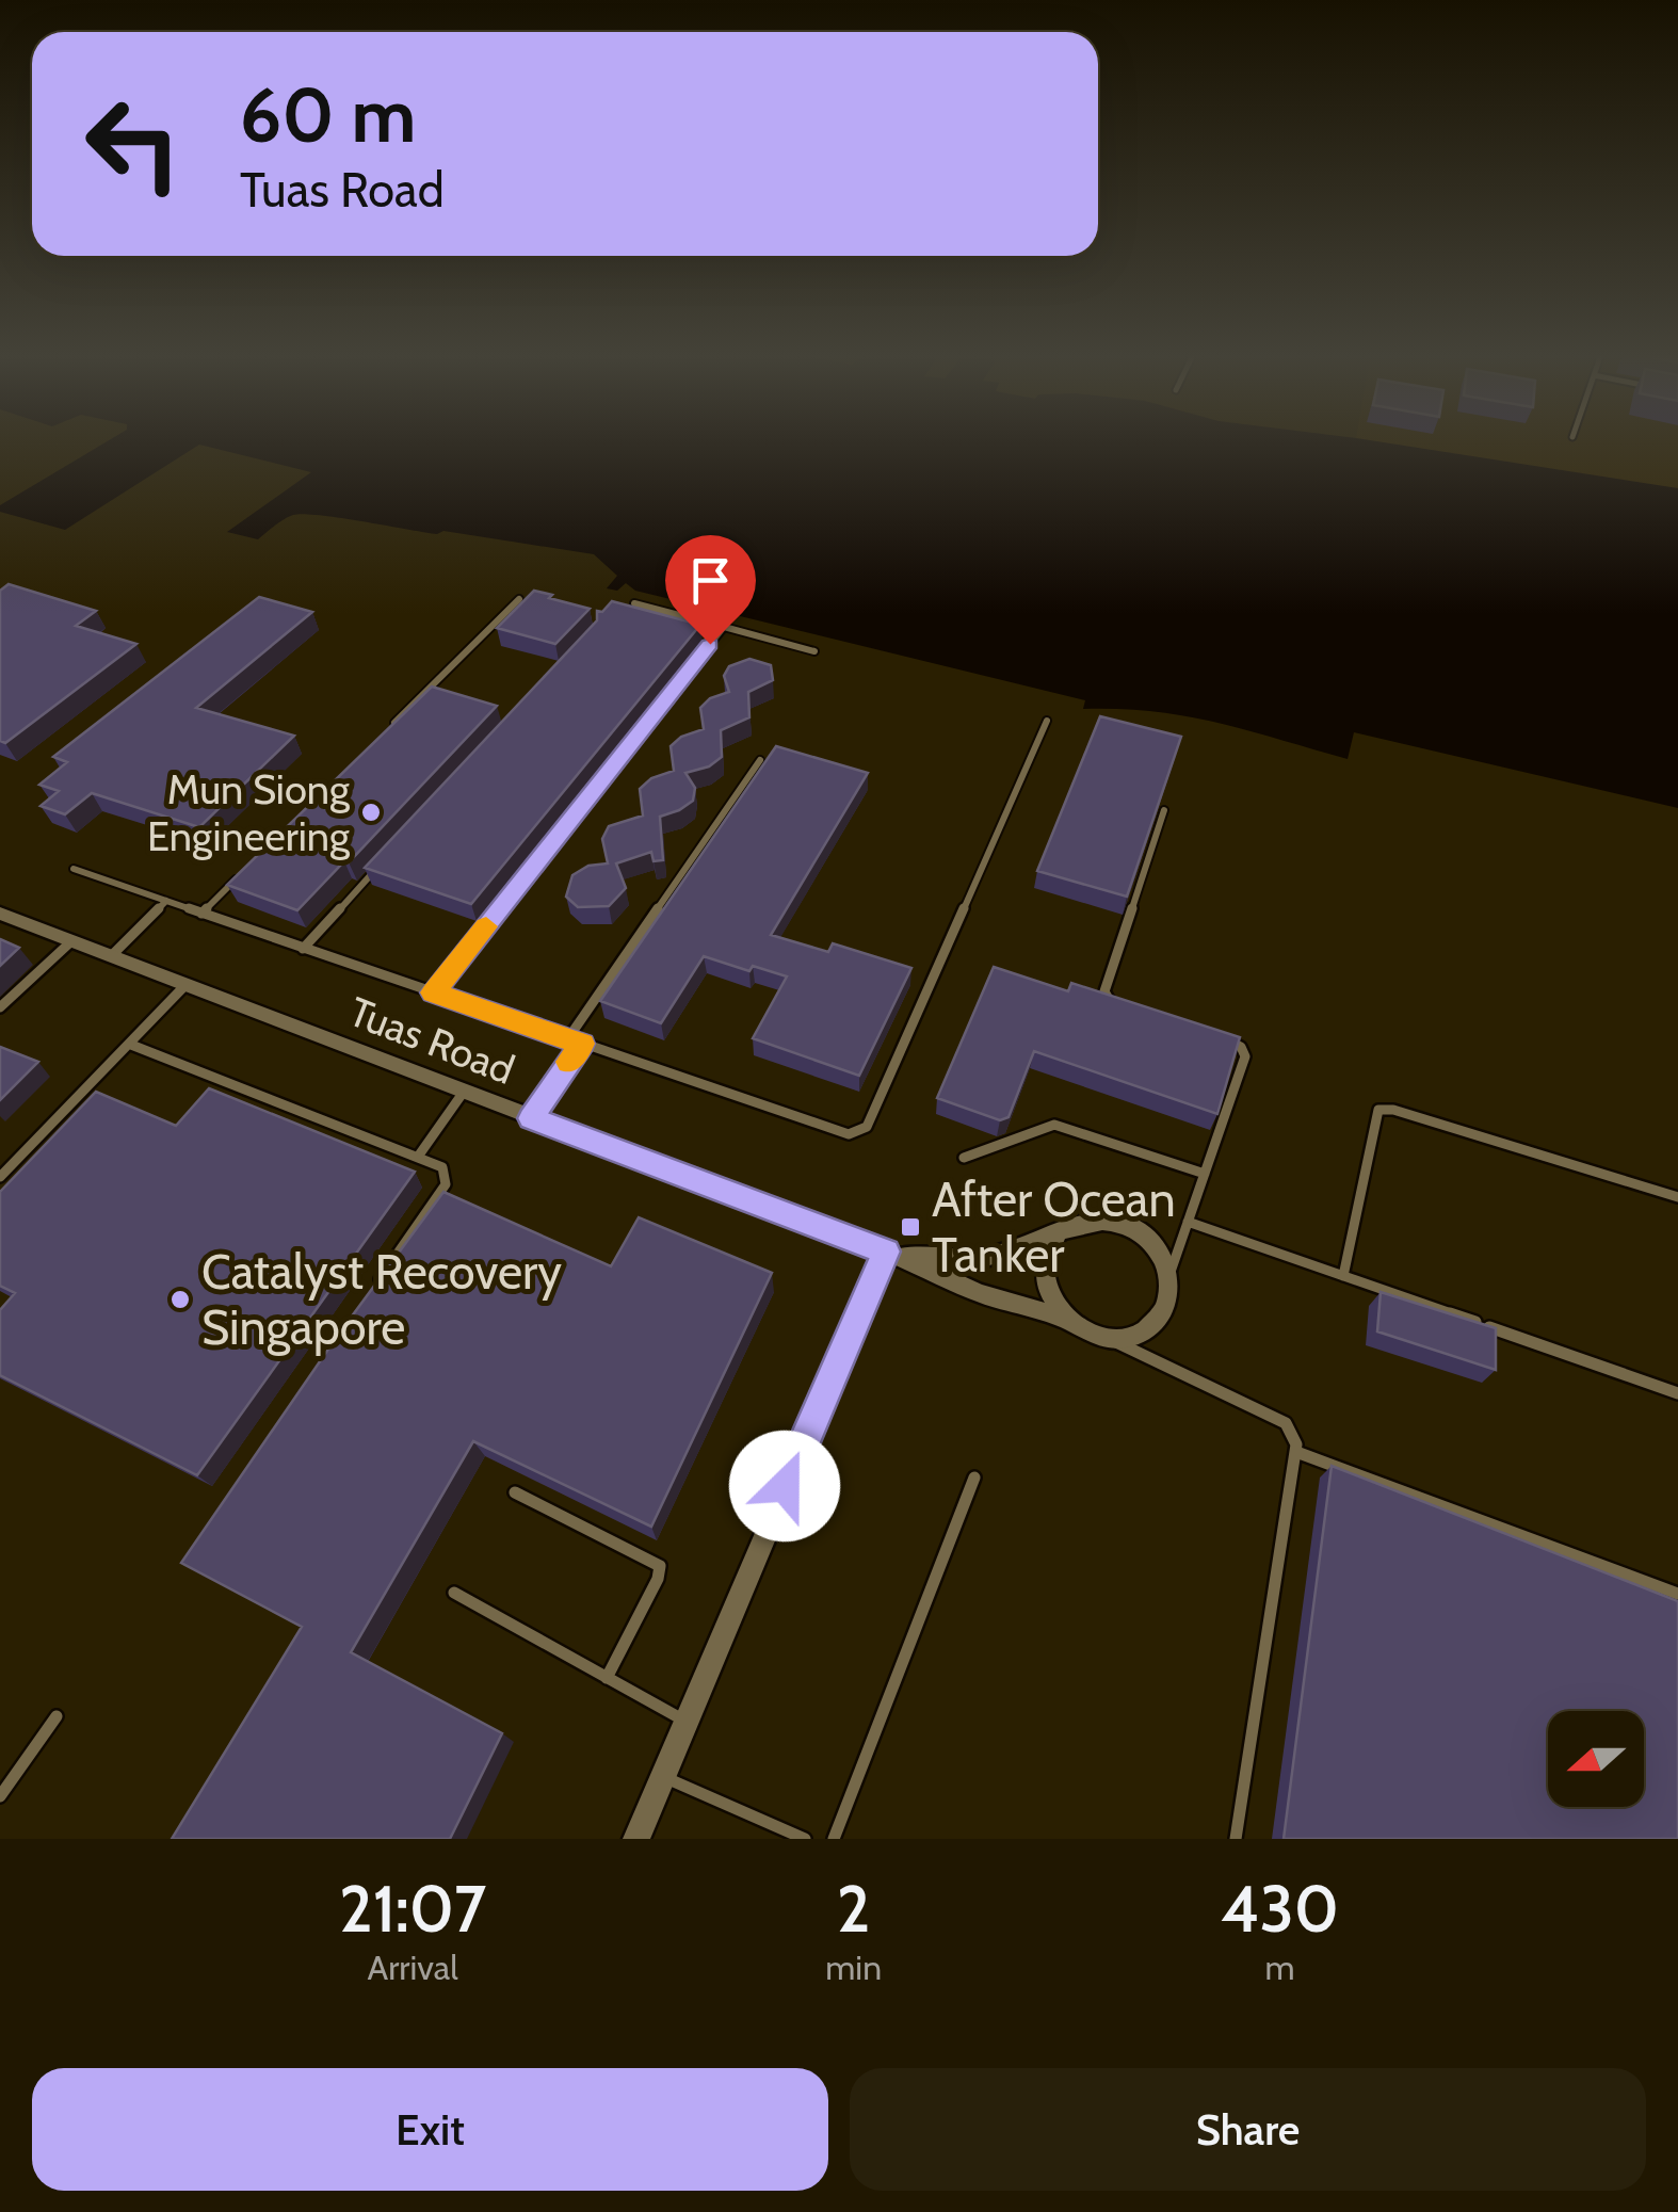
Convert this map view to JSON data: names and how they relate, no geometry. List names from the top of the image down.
{
  "streets": {
    "street": ["Tuas Road"]
  },
  "places": {
    "other": ["Mun Siong Engineering", "Catalyst Recovery Singapore"],
    "transit": ["After Ocean Tanker"]
  },
  "north": "left",
  "page": {
    "turn": ["60 m", "Tuas Road"],
    "eta": [
      "21:07",
      "Arrival",
      "2",
      "min",
      "430",
      "m"
    ],
    "buttons": ["Exit", "Share"]
  }
}
